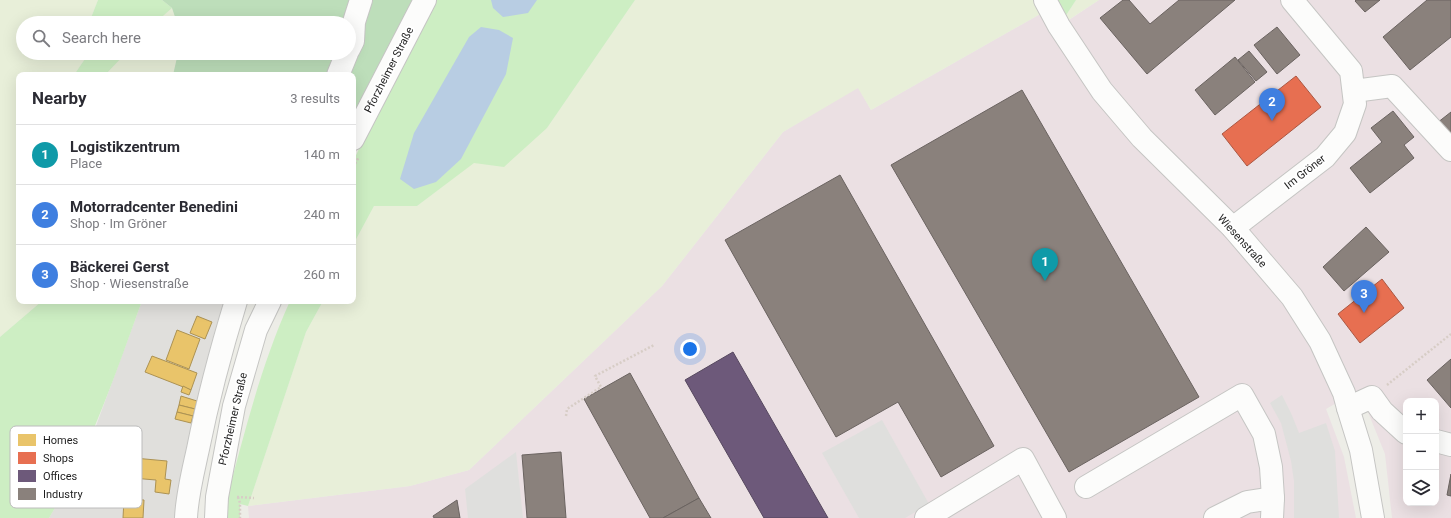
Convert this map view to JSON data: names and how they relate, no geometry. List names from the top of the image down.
{
  "streets": {
    "street": ["Pforzheimer Straße", "Im Gröner", "Wiesenstraße"]
  },
  "crossings": [
    ["Im Gröner", "Wiesenstraße"]
  ],
  "legend": [
    "Homes",
    "Shops",
    "Offices",
    "Industry"
  ],
  "page": {
    "search": "Search here",
    "heading": ["Nearby", "3 results"],
    "pins": ["2", "1", "3"],
    "list": [
      {
        "mark": "1",
        "name": "Logistikzentrum",
        "note": "Place",
        "value": "140 m"
      },
      {
        "mark": "2",
        "name": "Motorradcenter Benedini",
        "note": "Shop · Im Gröner",
        "value": "240 m"
      },
      {
        "mark": "3",
        "name": "Bäckerei Gerst",
        "note": "Shop · Wiesenstraße",
        "value": "260 m"
      }
    ],
    "map_buttons": ["+", "−"]
  }
}
